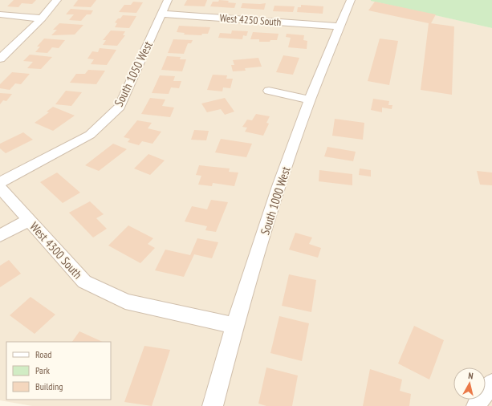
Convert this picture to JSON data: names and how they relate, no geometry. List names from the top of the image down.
{
  "streets": {
    "street": [
      "West 4250 South",
      "South 1050 West",
      "South 1000 West",
      "West 4300 South"
    ]
  },
  "crossings": [
    ["West 4250 South", "South 1050 West"],
    ["West 4250 South", "South 1000 West"],
    ["South 1000 West", "West 4300 South"]
  ],
  "legend": ["Road", "Park", "Building"],
  "north": "top"
}
